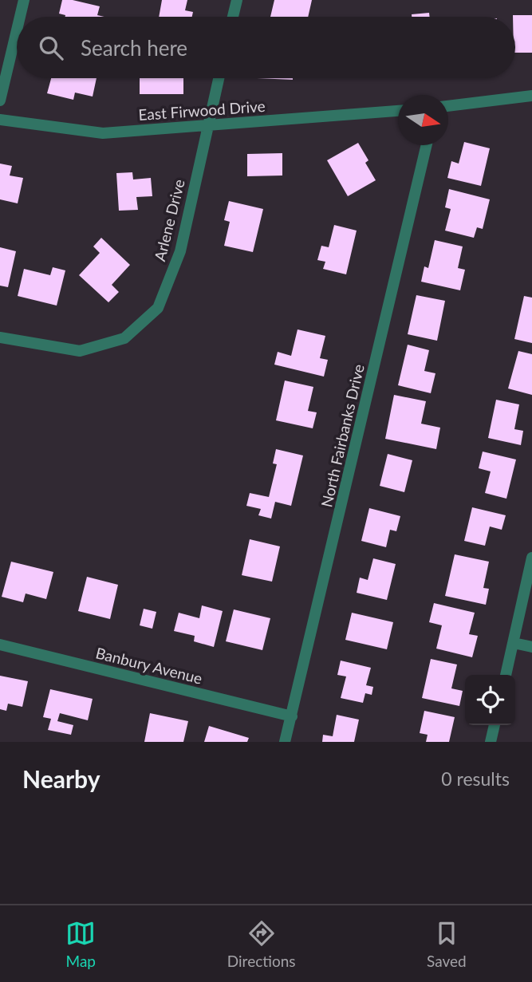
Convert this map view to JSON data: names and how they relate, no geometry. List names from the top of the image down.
{
  "streets": {
    "street": [
      "East Firwood Drive",
      "Arlene Drive",
      "North Fairbanks Drive",
      "Banbury Avenue"
    ]
  },
  "crossings": [
    ["East Firwood Drive", "Arlene Drive"],
    ["North Fairbanks Drive", "Banbury Avenue"]
  ],
  "north": "right",
  "page": {
    "search": "Search here",
    "heading": ["Nearby", "0 results"],
    "nav": ["Map", "Directions", "Saved"]
  }
}
